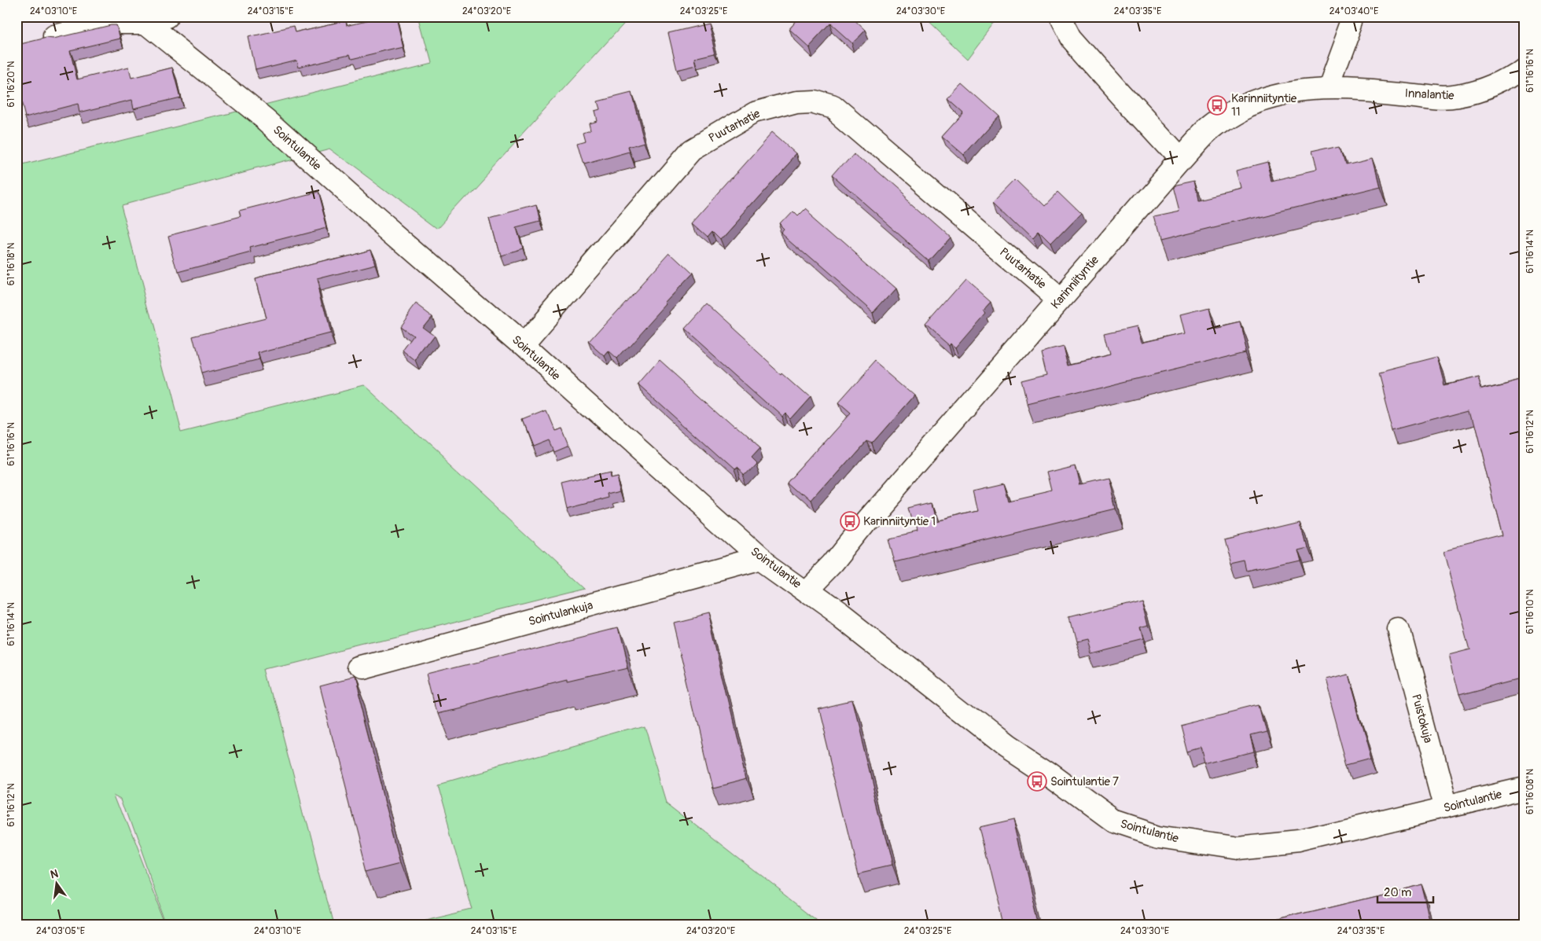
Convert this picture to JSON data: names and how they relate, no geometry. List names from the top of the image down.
{
  "streets": {
    "street": [
      "Innalantie",
      "Puutarhatie",
      "Sointulantie",
      "Karinniityntie",
      "Sointulankuja",
      "Puistokuja"
    ]
  },
  "crossings": [
    ["Innalantie", "Karinniityntie"],
    ["Puutarhatie", "Sointulantie"],
    ["Puutarhatie", "Karinniityntie"],
    ["Sointulantie", "Karinniityntie"],
    ["Sointulantie", "Sointulankuja"],
    ["Sointulantie", "Puistokuja"]
  ],
  "places": {
    "bus stop": ["Karinniityntie 11", "Karinniityntie 1", "Sointulantie 7"]
  },
  "scale_bar": "20 m",
  "north": "top",
  "coordinates": [
    "24°03'10\"E",
    "24°03'15\"E",
    "24°03'20\"E",
    "24°03'25\"E",
    "24°03'30\"E",
    "24°03'35\"E",
    "24°03'40\"E",
    "61°16'16\"N",
    "61°16'20\"N",
    "61°16'14\"N",
    "61°16'18\"N",
    "61°16'12\"N",
    "61°16'10\"N",
    "61°16'08\"N",
    "24°03'05\"E"
  ]
}
